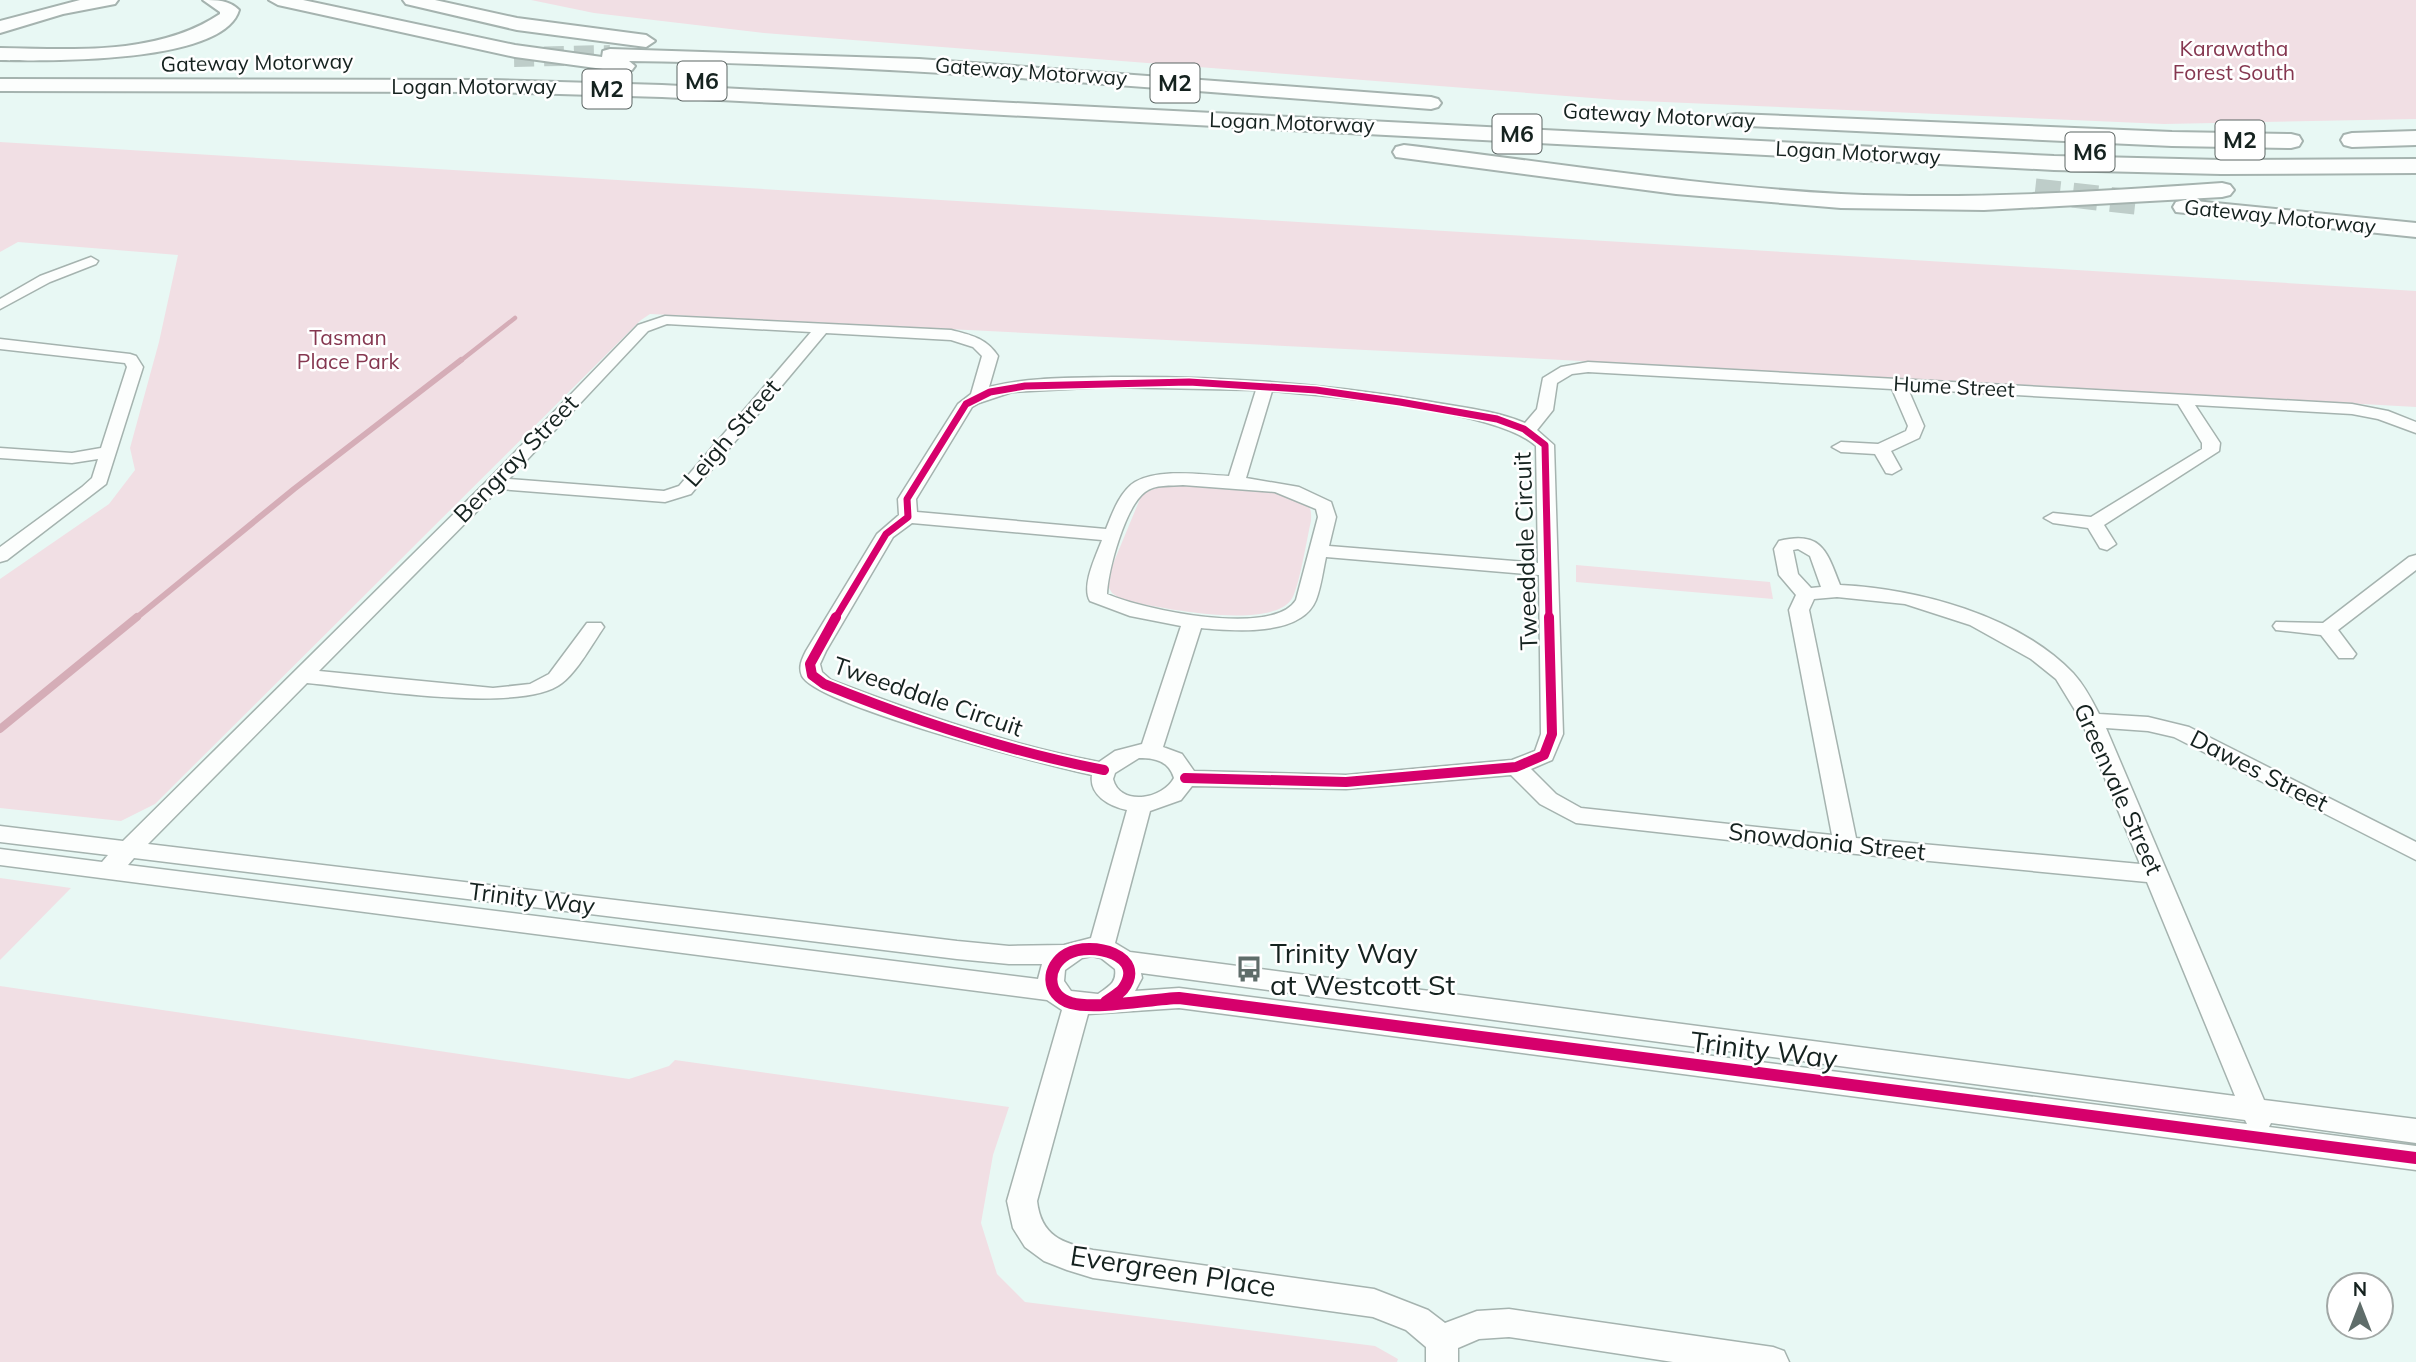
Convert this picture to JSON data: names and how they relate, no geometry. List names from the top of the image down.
{
  "streets": {
    "highway": [
      "Gateway Motorway",
      "M6",
      "M2",
      "Logan Motorway"
    ],
    "street": [
      "Hume Street",
      "Leigh Street",
      "Bengray Street",
      "Tweeddale Circuit",
      "Dawes Street",
      "Greenvale Street",
      "Snowdonia Street",
      "Trinity Way",
      "Evergreen Place"
    ]
  },
  "crossings": [
    ["Gateway Motorway", "Logan Motorway"],
    ["Hume Street", "Tweeddale Circuit"],
    ["Leigh Street", "Bengray Street"],
    ["Bengray Street", "Tweeddale Circuit"],
    ["Bengray Street", "Trinity Way"],
    ["Tweeddale Circuit", "Snowdonia Street"],
    ["Dawes Street", "Greenvale Street"],
    ["Greenvale Street", "Snowdonia Street"],
    ["Greenvale Street", "Trinity Way"],
    ["Trinity Way", "Evergreen Place"]
  ],
  "parks": ["Karawatha Forest South", "Tasman Place Park"],
  "places": {
    "bus stop": ["Trinity Way at Westcott St"]
  },
  "north": "top"
}
